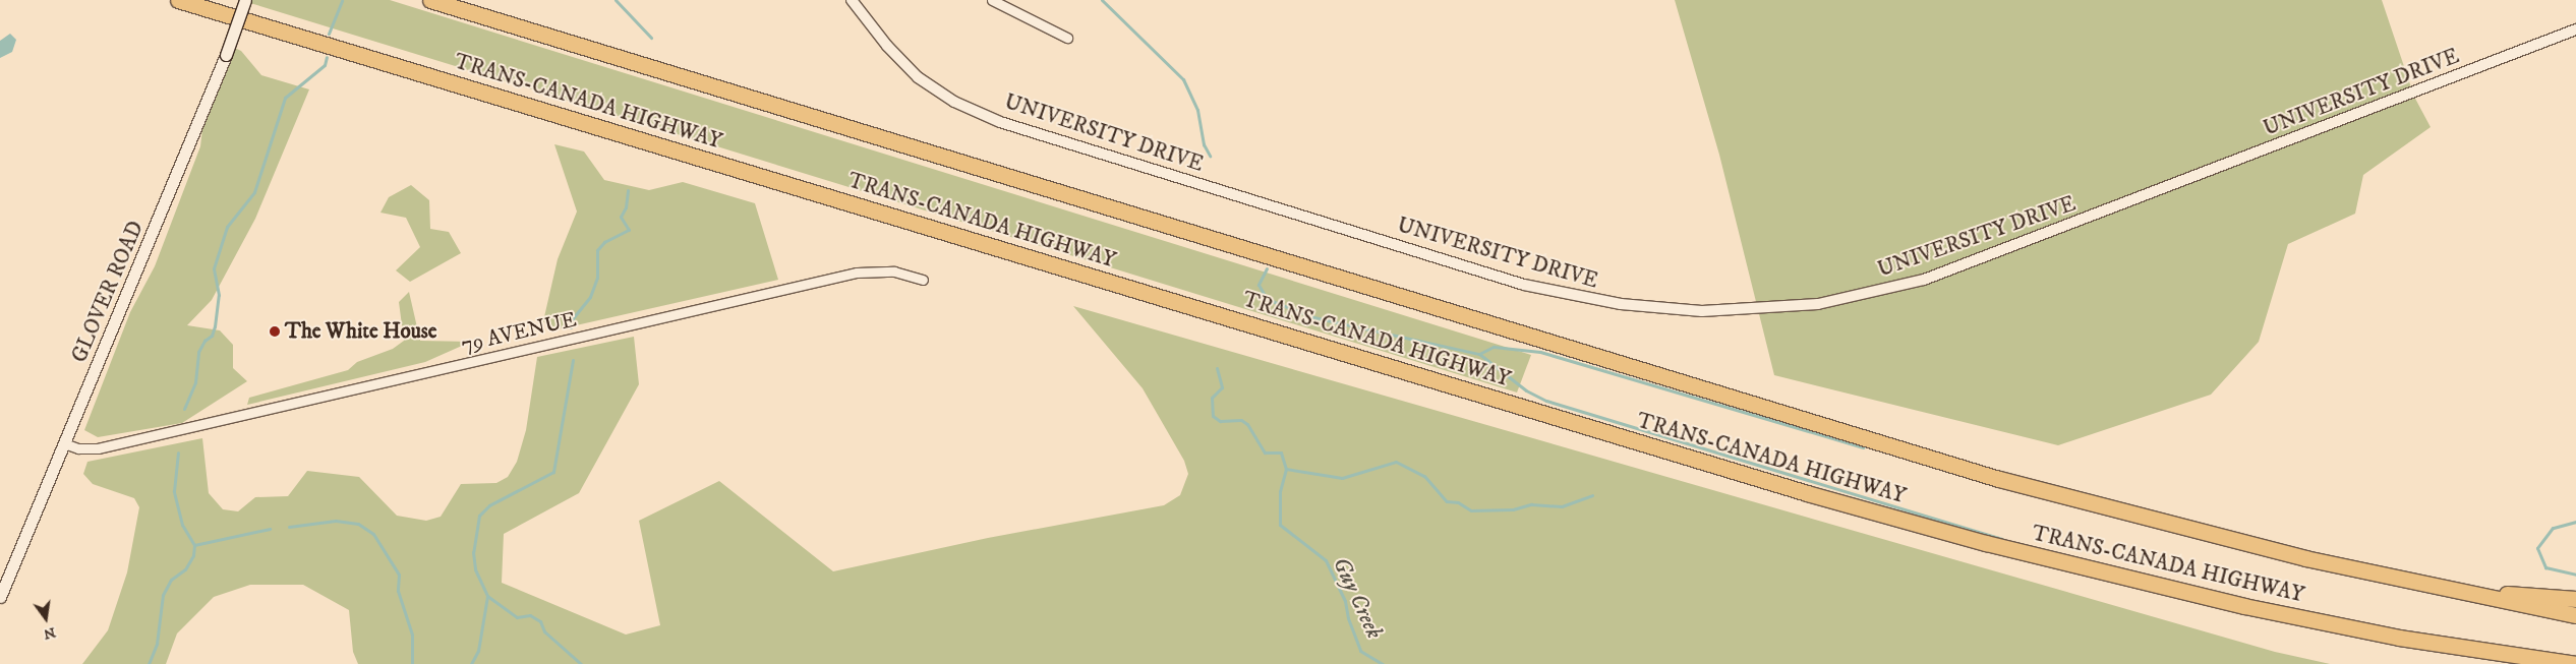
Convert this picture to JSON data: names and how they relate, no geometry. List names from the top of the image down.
{
  "streets": {
    "highway": ["TRANS-CANADA HIGHWAY"],
    "main road": ["GLOVER ROAD"],
    "street": ["UNIVERSITY DRIVE", "79 AVENUE"]
  },
  "crossings": [
    ["GLOVER ROAD", "79 AVENUE"]
  ],
  "water": ["Guy Creek"],
  "places": ["The White House"],
  "north": "bottom"
}
